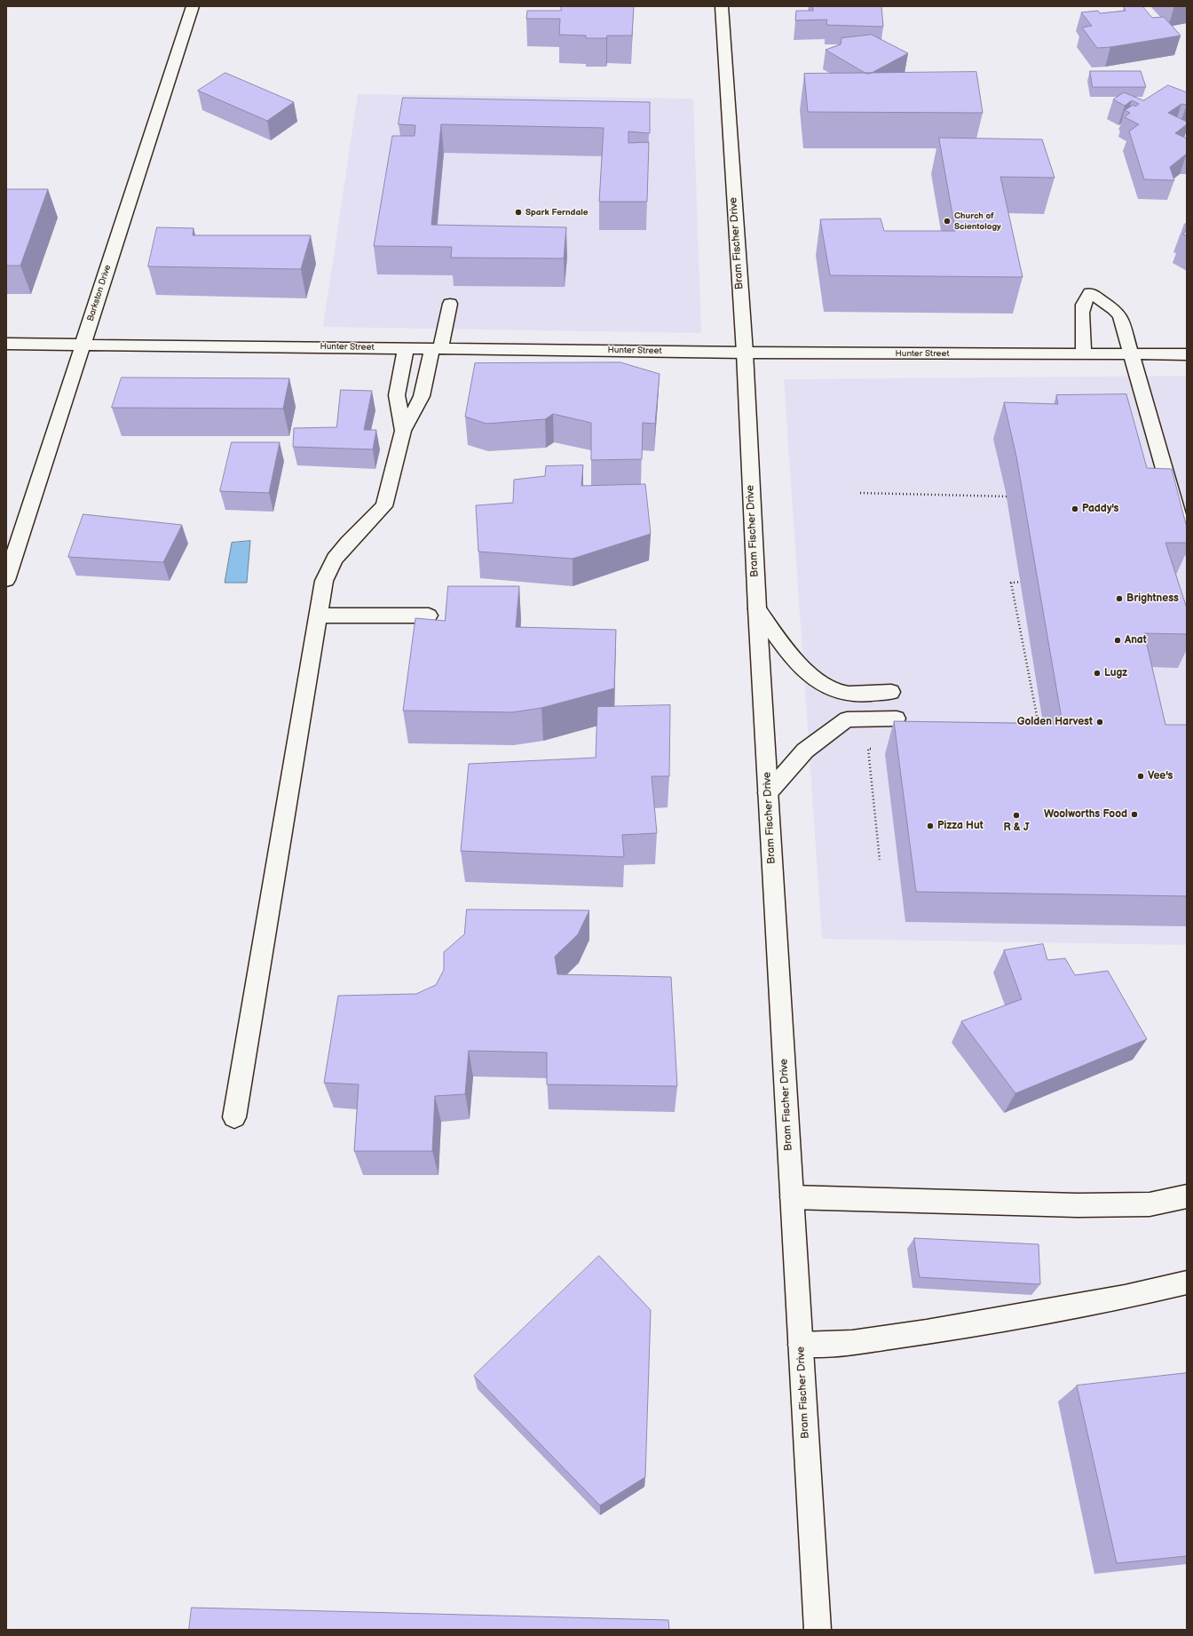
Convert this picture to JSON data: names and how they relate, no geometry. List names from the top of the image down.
{
  "streets": {
    "street": ["Bram Fischer Drive", "Barkston Drive", "Hunter Street"]
  },
  "crossings": [
    ["Bram Fischer Drive", "Hunter Street"],
    ["Barkston Drive", "Hunter Street"]
  ],
  "places": [
    "Spark Ferndale",
    "Church of Scientology",
    "Paddy's",
    "Brightness",
    "Anat",
    "Lugz",
    "Golden Harvest",
    "Vee's",
    "Woolworths Food",
    "R & J",
    "Pizza Hut"
  ]
}
